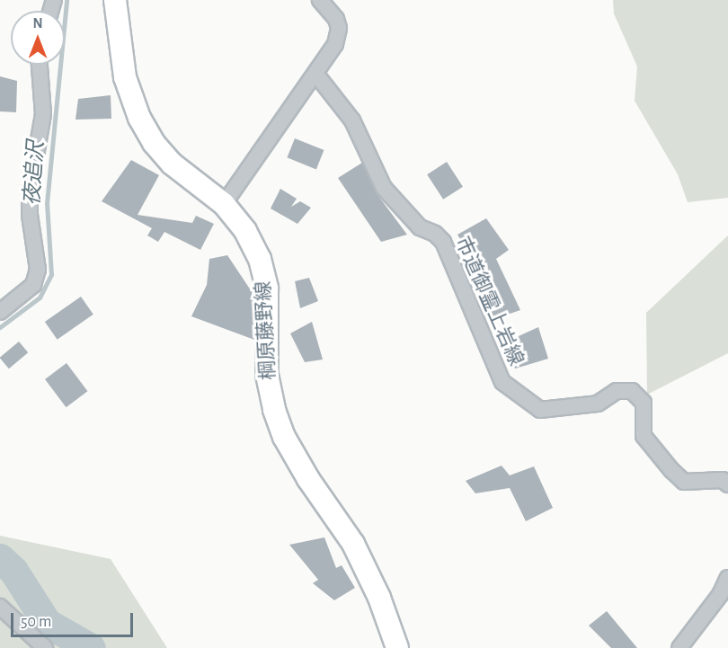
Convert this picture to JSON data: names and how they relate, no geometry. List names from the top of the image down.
{
  "streets": {
    "main road": ["棡原藤野線"],
    "street": ["市道御霊上岩線"]
  },
  "water": ["夜追沢"],
  "scale_bar": "50 m",
  "north": "top"
}
